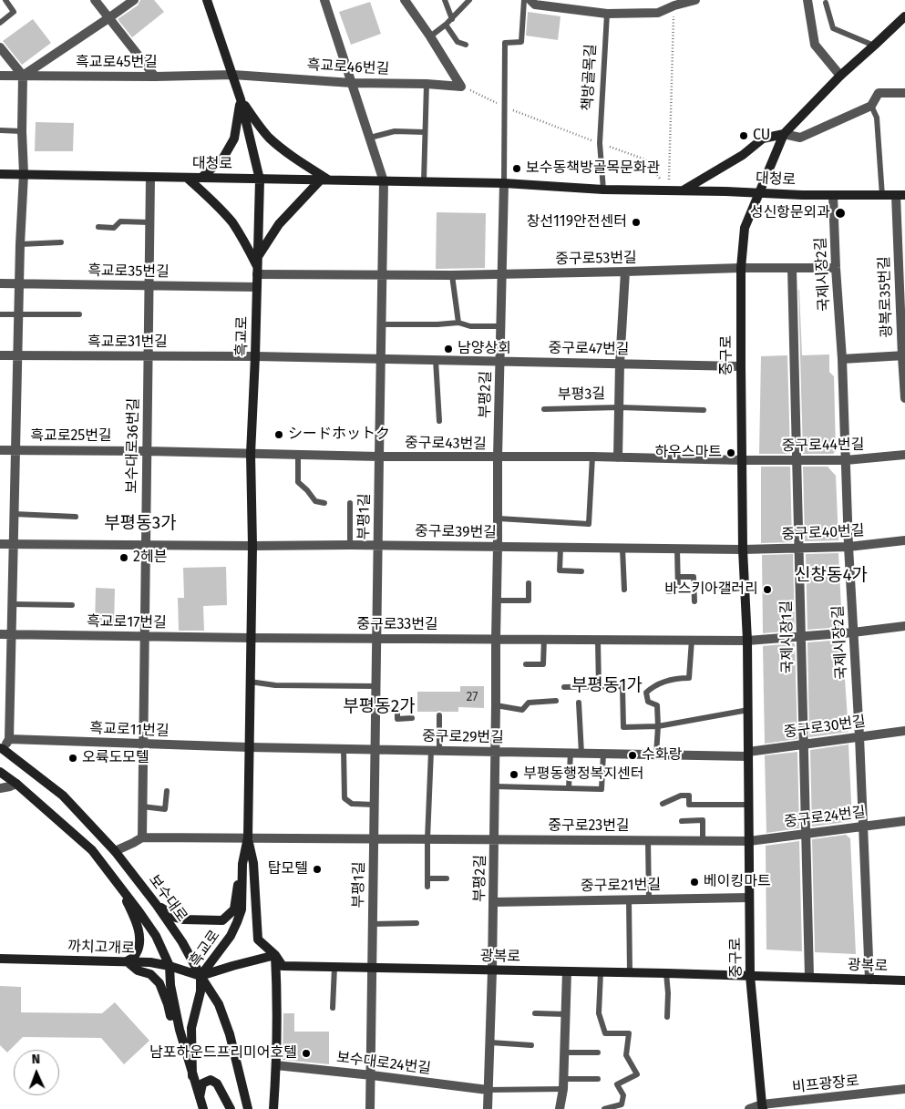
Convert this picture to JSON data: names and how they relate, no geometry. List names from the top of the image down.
{
  "streets": {
    "main road": [
      "대청로",
      "흑교로",
      "중구로",
      "보수대로",
      "까치고개로",
      "광복로"
    ],
    "street": [
      "흑교로45번길",
      "흑교로46번길",
      "중구로53번길",
      "흑교로35번길",
      "국제시장2길",
      "광복로35번길",
      "흑교로31번길",
      "중구로47번길",
      "부평2길",
      "부평3길",
      "흑교로25번길",
      "중구로43번길",
      "보수대로36번길",
      "중구로44번길",
      "부평1길",
      "중구로39번길",
      "중구로40번길",
      "흑교로17번길",
      "중구로33번길",
      "국제시장1길",
      "중구로30번길",
      "흑교로11번길",
      "중구로29번길",
      "중구로24번길",
      "중구로23번길",
      "중구로21번길",
      "보수대로24번길",
      "비프광장로"
    ],
    "lane": ["책방골목길"]
  },
  "crossings": [
    ["흑교로45번길", "흑교로46번길"],
    ["흑교로45번길", "흑교로"],
    ["흑교로46번길", "흑교로"],
    ["흑교로46번길", "부평1길"],
    ["책방골목길", "대청로"],
    ["대청로", "국제시장2길"],
    ["대청로", "광복로35번길"],
    ["대청로", "흑교로"],
    ["대청로", "중구로"],
    ["대청로", "부평2길"],
    ["대청로", "보수대로36번길"],
    ["대청로", "부평1길"],
    ["중구로53번길", "국제시장2길"],
    ["중구로53번길", "흑교로"],
    ["중구로53번길", "중구로"],
    ["중구로53번길", "부평2길"],
    ["중구로53번길", "부평3길"],
    ["중구로53번길", "부평1길"],
    ["중구로53번길", "국제시장1길"],
    ["흑교로35번길", "흑교로"],
    ["흑교로35번길", "보수대로36번길"],
    ["국제시장2길", "중구로44번길"],
    ["국제시장2길", "중구로40번길"],
    ["국제시장2길", "중구로33번길"],
    ["국제시장2길", "중구로30번길"],
    ["국제시장2길", "중구로24번길"],
    ["국제시장2길", "광복로"],
    ["흑교로", "흑교로31번길"],
    ["흑교로", "중구로47번길"],
    ["흑교로", "흑교로25번길"],
    ["흑교로", "중구로43번길"],
    ["흑교로", "중구로39번길"],
    ["흑교로", "흑교로17번길"],
    ["흑교로", "중구로33번길"],
    ["흑교로", "흑교로11번길"],
    ["흑교로", "중구로29번길"],
    ["흑교로", "중구로23번길"],
    ["흑교로", "보수대로"],
    ["흑교로", "까치고개로"],
    ["흑교로", "광복로"],
    ["흑교로31번길", "중구로47번길"],
    ["흑교로31번길", "보수대로36번길"],
    ["중구로47번길", "중구로"],
    ["중구로47번길", "부평2길"],
    ["중구로47번길", "부평3길"],
    ["중구로47번길", "부평1길"],
    ["중구로", "중구로43번길"],
    ["중구로", "중구로44번길"],
    ["중구로", "중구로39번길"],
    ["중구로", "중구로40번길"],
    ["중구로", "중구로33번길"],
    ["중구로", "중구로30번길"],
    ["중구로", "중구로29번길"],
    ["중구로", "중구로24번길"],
    ["중구로", "중구로23번길"],
    ["중구로", "중구로21번길"],
    ["중구로", "광복로"],
    ["중구로", "비프광장로"],
    ["부평2길", "중구로43번길"],
    ["부평2길", "중구로39번길"],
    ["부평2길", "중구로33번길"],
    ["부평2길", "중구로29번길"],
    ["부평2길", "중구로23번길"],
    ["부평2길", "중구로21번길"],
    ["부평2길", "광복로"],
    ["부평2길", "보수대로24번길"],
    ["부평3길", "중구로43번길"],
    ["흑교로25번길", "중구로43번길"],
    ["흑교로25번길", "보수대로36번길"],
    ["중구로43번길", "중구로44번길"],
    ["중구로43번길", "부평1길"],
    ["보수대로36번길", "중구로39번길"],
    ["보수대로36번길", "흑교로17번길"],
    ["보수대로36번길", "흑교로11번길"],
    ["보수대로36번길", "중구로23번길"],
    ["중구로44번길", "국제시장1길"],
    ["부평1길", "중구로39번길"],
    ["부평1길", "중구로33번길"],
    ["부평1길", "중구로29번길"],
    ["부평1길", "중구로23번길"],
    ["부평1길", "광복로"],
    ["부평1길", "보수대로24번길"],
    ["중구로39번길", "중구로40번길"],
    ["중구로40번길", "국제시장1길"],
    ["흑교로17번길", "중구로33번길"],
    ["중구로33번길", "국제시장1길"],
    ["국제시장1길", "중구로30번길"],
    ["국제시장1길", "중구로24번길"],
    ["국제시장1길", "광복로"],
    ["중구로30번길", "중구로29번길"],
    ["흑교로11번길", "중구로29번길"],
    ["중구로24번길", "중구로23번길"],
    ["보수대로", "까치고개로"]
  ],
  "districts": [
    "부평동3가",
    "신창동4가",
    "부평동1가",
    "부평동2가"
  ],
  "places": [
    "CU",
    "보수동책방골목문화관",
    "성신항문외과",
    "창선119안전센터",
    "남양상회",
    "シードホットク",
    "하우스마트",
    "2헤븐",
    "바스키아갤러리",
    "수화랑",
    "오륙도모텔",
    "부평동행정복지센터",
    "탑모텔",
    "베이킹마트",
    "남포하운드프리미어호텔"
  ],
  "house_numbers": ["27"],
  "north": "top"
}
